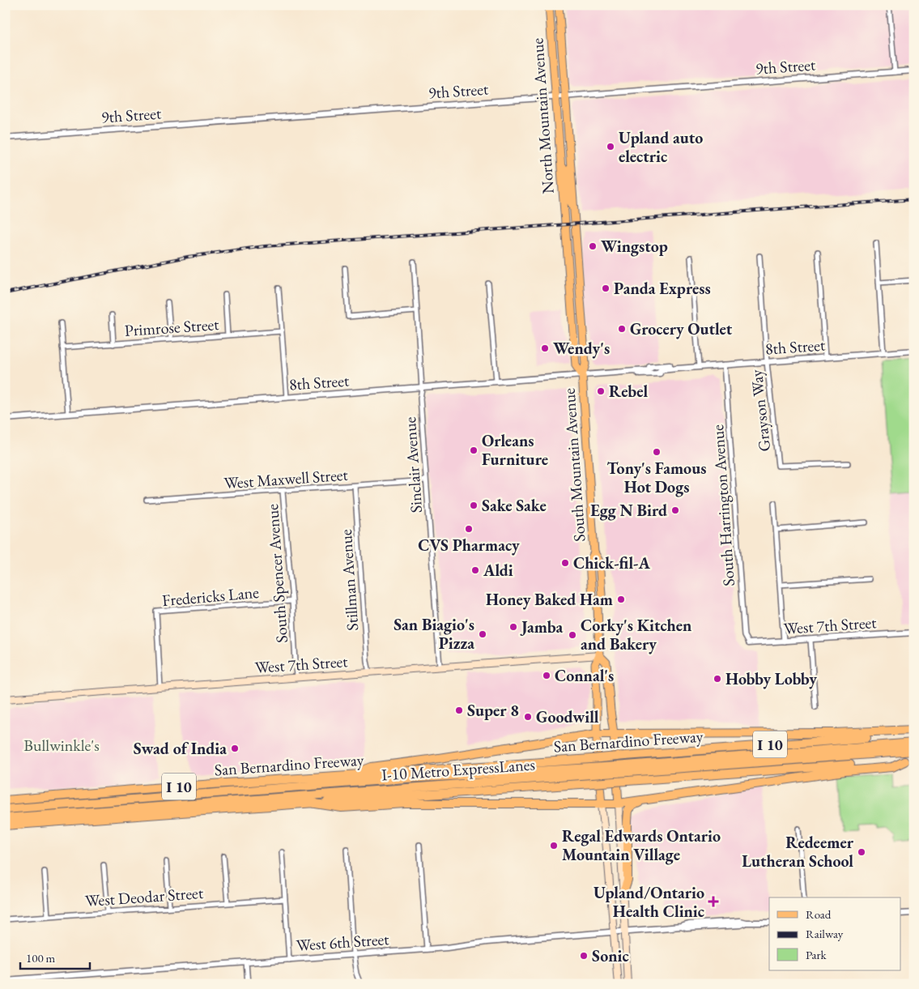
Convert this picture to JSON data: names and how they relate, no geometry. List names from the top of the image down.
{
  "streets": {
    "highway": ["San Bernardino Freeway", "I 10", "I-10 Metro ExpressLanes"],
    "main road": ["North Mountain Avenue", "South Mountain Avenue", "West 7th Street"],
    "street": [
      "9th Street",
      "Primrose Street",
      "8th Street",
      "Grayson Way",
      "Sinclair Avenue",
      "West Maxwell Street",
      "South Harrington Avenue",
      "South Spencer Avenue",
      "Stillman Avenue",
      "Fredericks Lane",
      "West Deodar Street",
      "West 6th Street"
    ]
  },
  "crossings": [
    ["9th Street", "North Mountain Avenue"],
    ["North Mountain Avenue", "South Mountain Avenue"],
    ["8th Street", "Grayson Way"],
    ["8th Street", "Sinclair Avenue"],
    ["8th Street", "South Mountain Avenue"],
    ["8th Street", "South Harrington Avenue"],
    ["Sinclair Avenue", "West Maxwell Street"],
    ["Sinclair Avenue", "West 7th Street"],
    ["South Mountain Avenue", "West 7th Street"],
    ["West Maxwell Street", "South Spencer Avenue"],
    ["West Maxwell Street", "Stillman Avenue"],
    ["South Harrington Avenue", "West 7th Street"],
    ["South Spencer Avenue", "Fredericks Lane"],
    ["South Spencer Avenue", "West 7th Street"],
    ["Stillman Avenue", "West 7th Street"],
    ["Fredericks Lane", "West 7th Street"]
  ],
  "parks": ["Bullwinkle's"],
  "places": {
    "other": [
      "Upland auto electric",
      "Wingstop",
      "Panda Express",
      "Grocery Outlet",
      "Wendy's",
      "Rebel",
      "Orleans Furniture",
      "Tony's Famous Hot Dogs",
      "Sake Sake",
      "Egg N Bird",
      "CVS Pharmacy",
      "Chick-fil-A",
      "Aldi",
      "Honey Baked Ham",
      "Jamba",
      "San Biagio's Pizza",
      "Corky's Kitchen and Bakery",
      "Connal's",
      "Hobby Lobby",
      "Super 8",
      "Goodwill",
      "Swad of India",
      "Regal Edwards Ontario Mountain Village",
      "Redeemer Lutheran School",
      "Sonic"
    ],
    "health": ["Upland/Ontario Health Clinic"]
  },
  "legend": ["Road", "Railway", "Park"],
  "scale_bar": "100 m"
}
